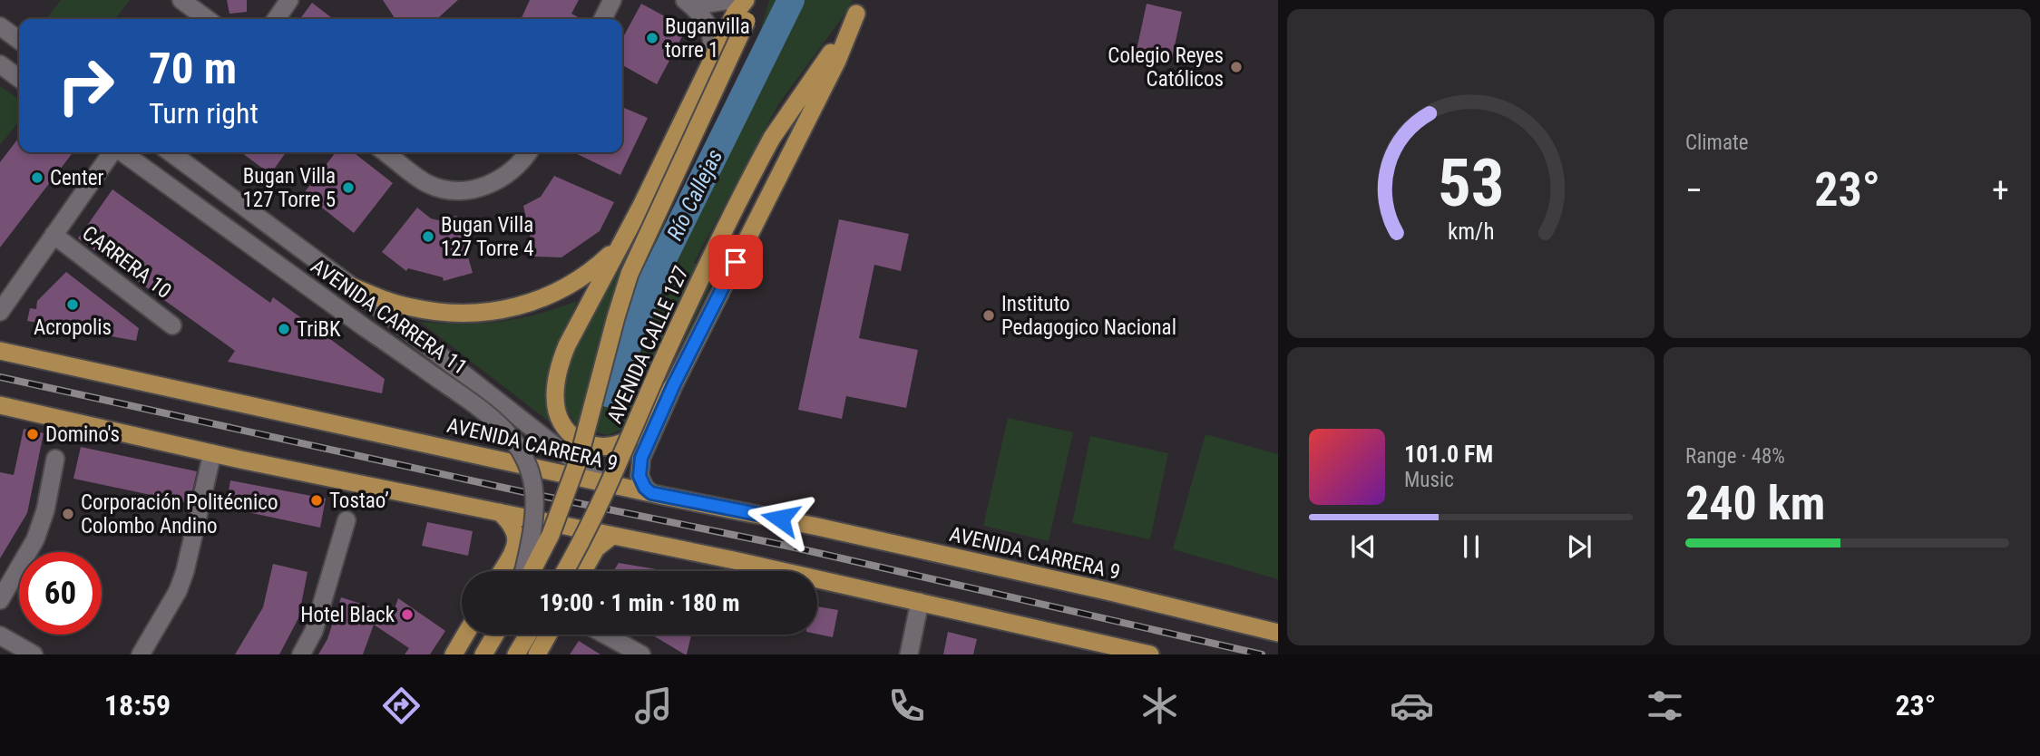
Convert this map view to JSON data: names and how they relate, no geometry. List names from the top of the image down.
{
  "streets": {
    "main road": ["AVENIDA CALLE 127", "AVENIDA CARRERA 9"],
    "street": ["CARRERA 10", "AVENIDA CARRERA 11"]
  },
  "crossings": [
    ["AVENIDA CARRERA 11", "AVENIDA CARRERA 9"]
  ],
  "water": ["Río Callejas"],
  "places": [
    "Buganvilla torre 1",
    "Colegio Reyes Católicos",
    "Center",
    "Bugan Villa 127 Torre 5",
    "Bugan Villa 127 Torre 4",
    "Acropolis",
    "Instituto Pedagogico Nacional",
    "TriBK",
    "Domino's",
    "Tostao’",
    "Corporación Politécnico Colombo Andino",
    "Hotel Black"
  ],
  "page": {
    "tile": [
      "Climate",
      ["Range · 48%", "240 km"]
    ],
    "turn": ["70 m", "Turn right"],
    "heat": ["−", "23°", "+"],
    "song": ["101.0 FM", "Music"],
    "limit": "60",
    "trip": "19:00 · 1 min · 180 m",
    "tabs": ["18:59", "23°"],
    "gauge": ["53", "km/h"]
  }
}
